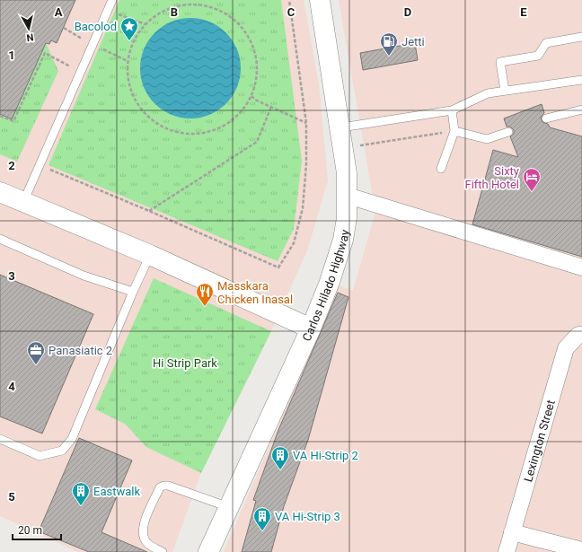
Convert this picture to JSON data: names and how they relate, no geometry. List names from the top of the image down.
{
  "streets": {
    "main road": ["Carlos Hilado Highway"],
    "street": ["Lexington Street"]
  },
  "parks": ["Hi Strip Park"],
  "places": {
    "place": ["Bacolod"],
    "fuel station": ["Jetti"],
    "hotel": ["Sixty Fifth Hotel"],
    "restaurant": ["Masskara Chicken Inasal"],
    "office": ["Panasiatic 2"],
    "building": ["VA Hi-Strip 2", "Eastwalk", "VA Hi-Strip 3"]
  },
  "scale_bar": "20 m",
  "north": "bottom",
  "grid": {
    "columns": [
      "A",
      "B",
      "C",
      "D",
      "E"
    ],
    "rows": [
      "1",
      "2",
      "3",
      "4",
      "5"
    ]
  }
}
